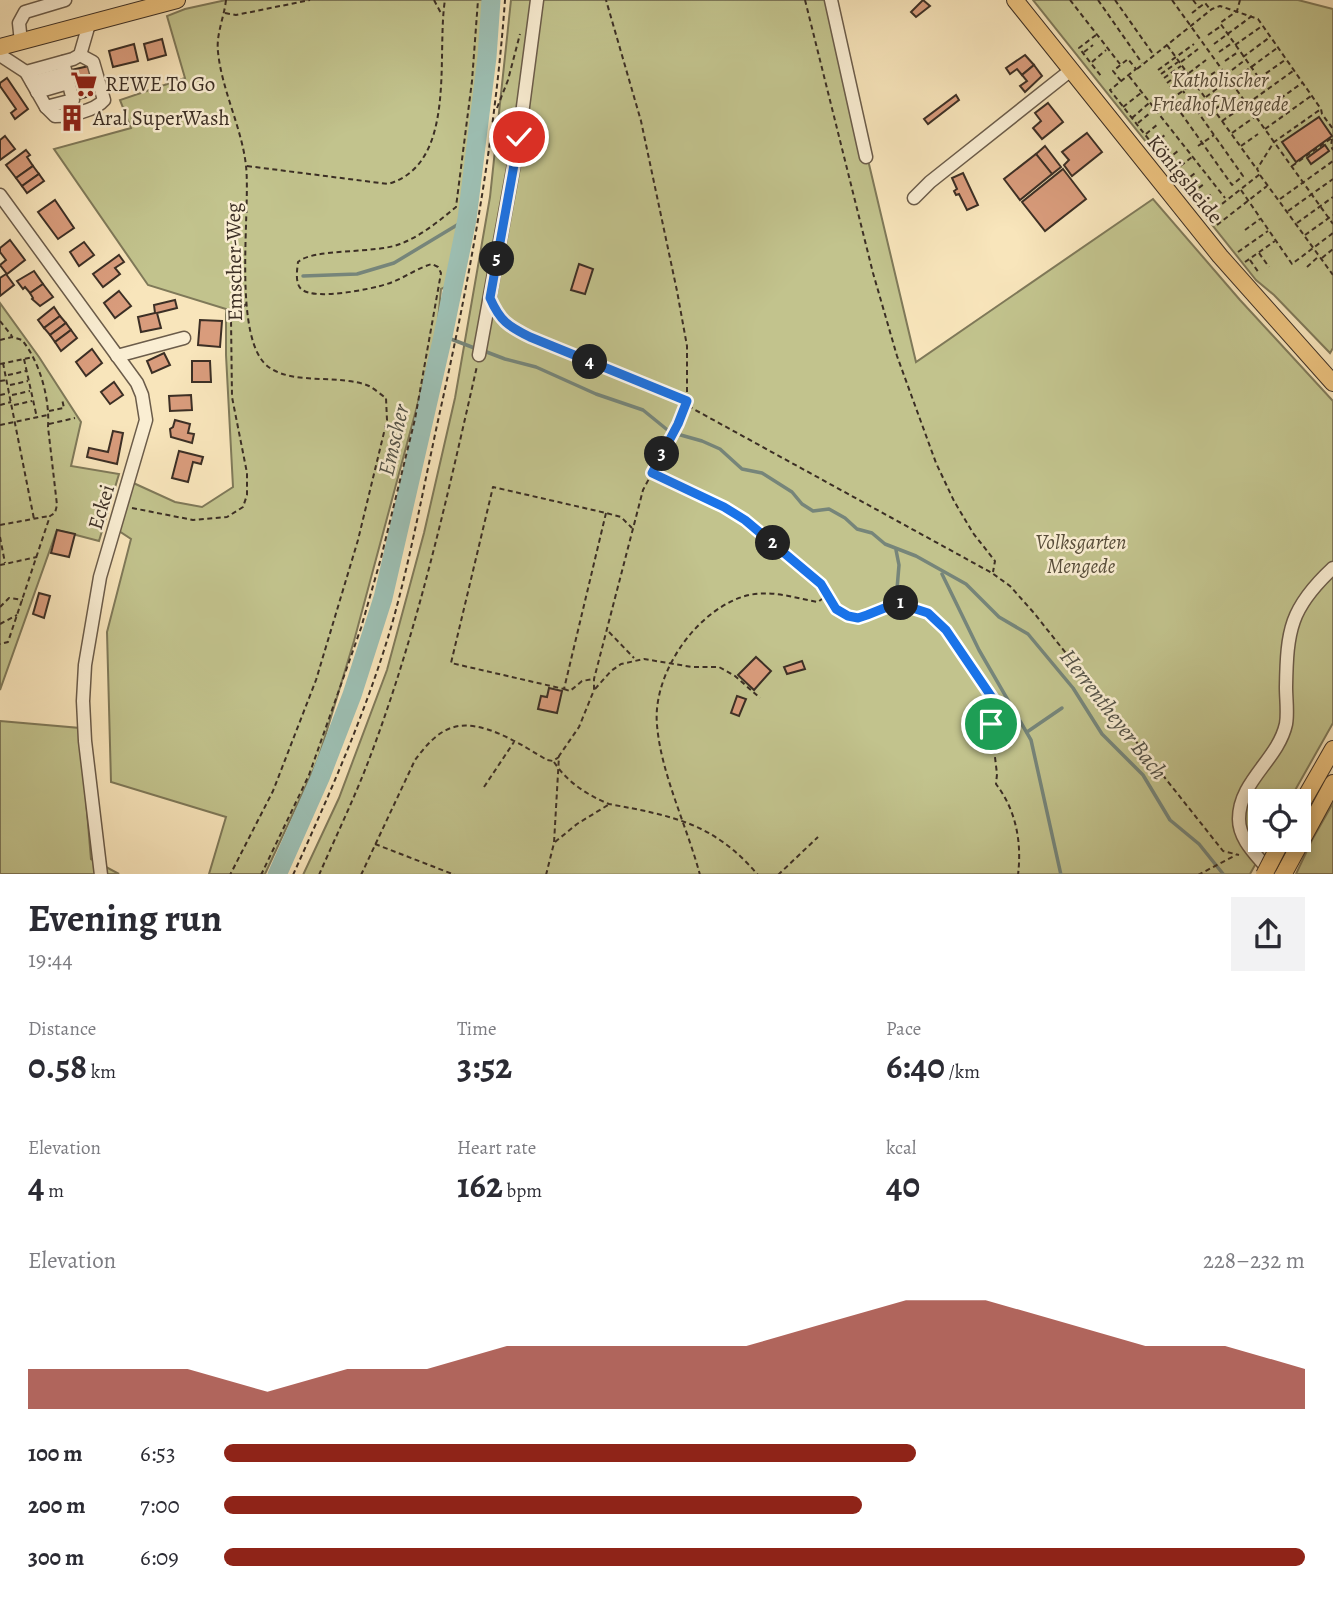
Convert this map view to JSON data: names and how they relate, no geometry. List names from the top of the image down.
{
  "streets": {
    "main road": ["Königsheide"],
    "street": ["Eckei"],
    "path": ["Emscher-Weg"]
  },
  "water": ["Emscher", "Herrentheyer Bach"],
  "parks": ["Katholischer Friedhof Mengede", "Volksgarten Mengede"],
  "places": {
    "supermarket": ["REWE To Go"],
    "building": ["Aral SuperWash"]
  },
  "page": {
    "pins": [
      "5",
      "4",
      "3",
      "2",
      "1"
    ],
    "heading": ["Evening run", "19:44"],
    "stats": [
      ["Distance", "0.58 km"],
      ["Time", "3:52"],
      ["Pace", "6:40 /km"],
      ["Elevation", "4 m"],
      ["Heart rate", "162 bpm"],
      ["kcal", "40"]
    ],
    "chart": ["Elevation", "228–232 m"],
    "list": [
      {
        "name": "100 m",
        "note": "6:53"
      },
      {
        "name": "200 m",
        "note": "7:00"
      },
      {
        "name": "300 m",
        "note": "6:09"
      }
    ]
  }
}
